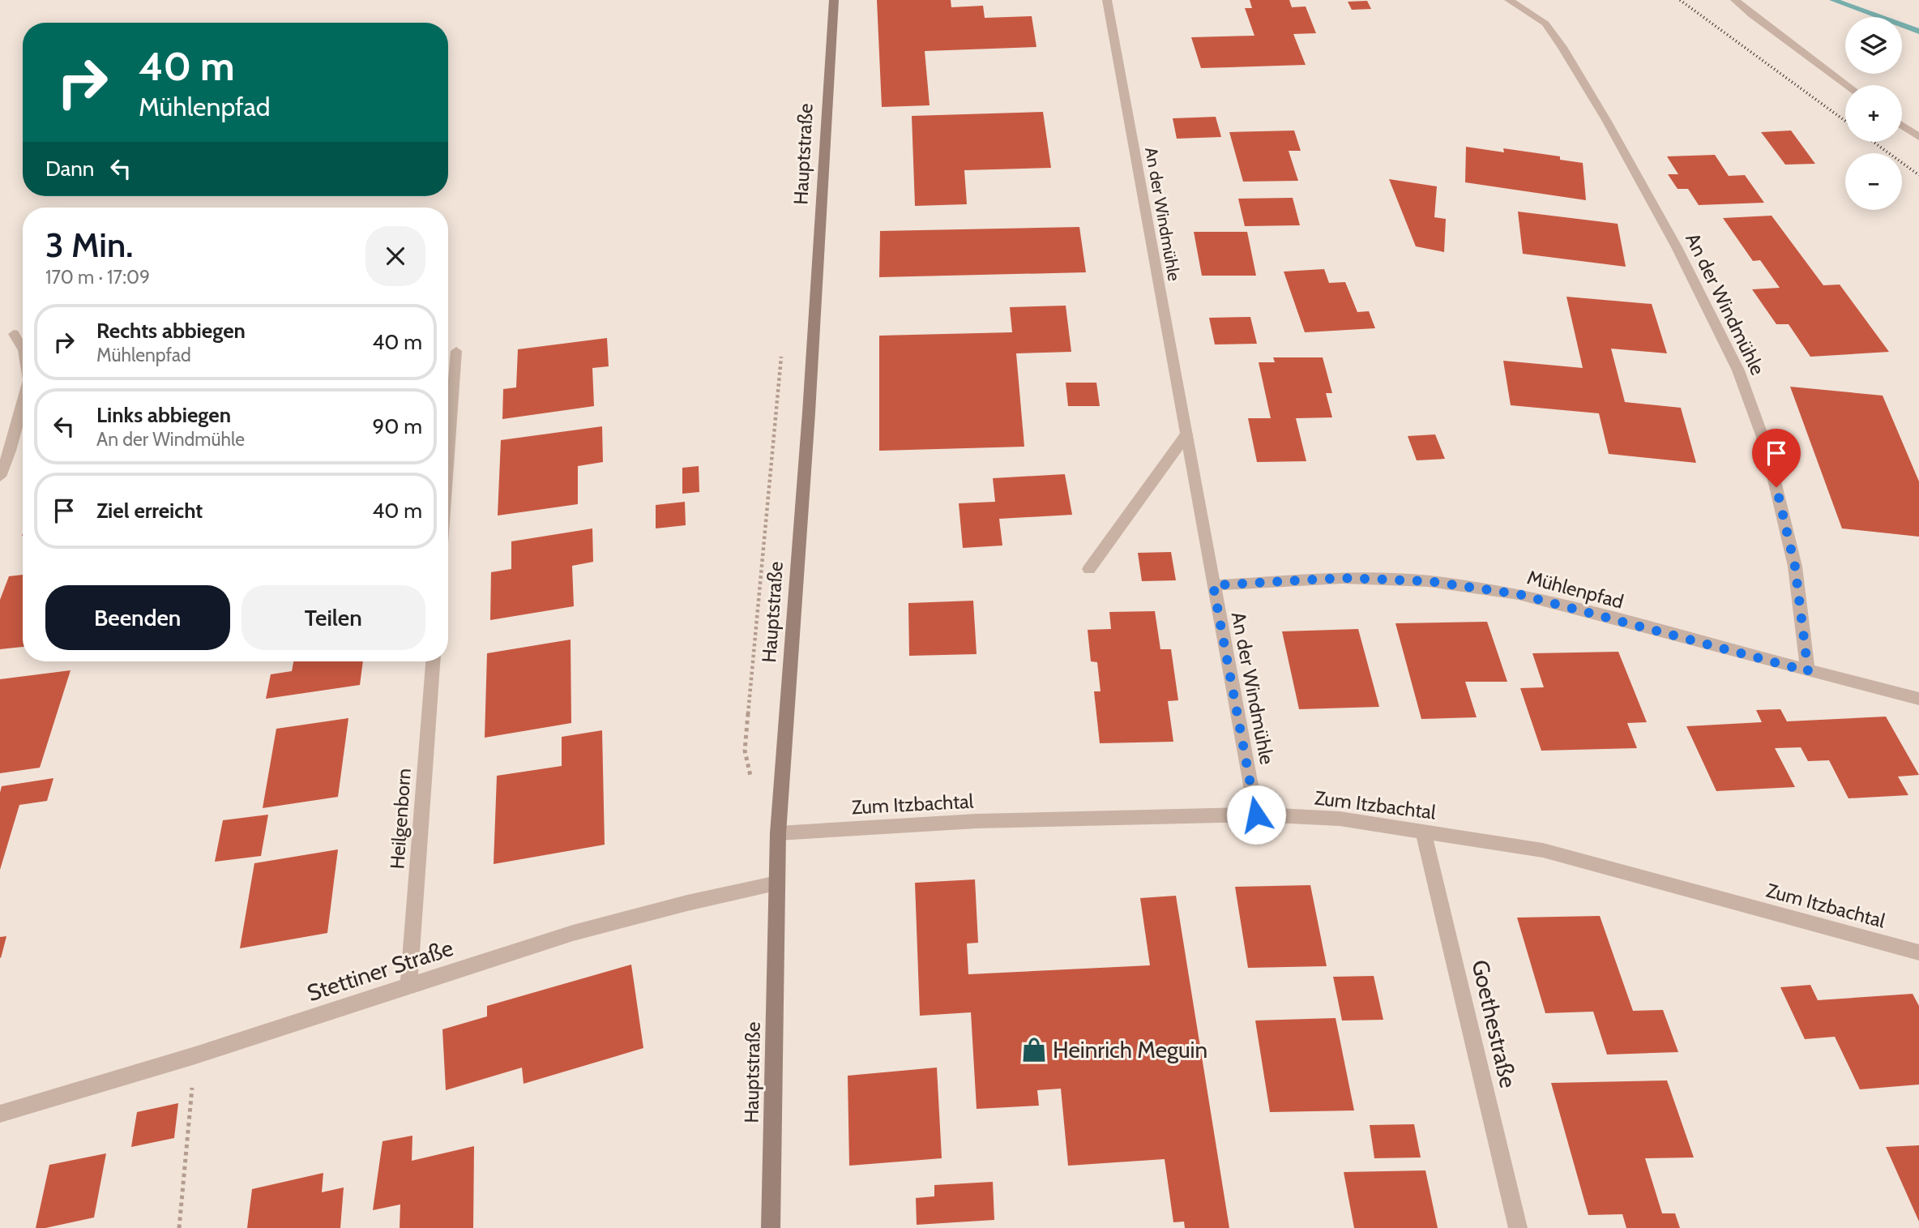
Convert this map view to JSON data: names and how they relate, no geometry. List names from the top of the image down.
{
  "streets": {
    "main road": ["Hauptstraße"],
    "street": [
      "An der Windmühle",
      "Mühlenpfad",
      "Zum Itzbachtal",
      "Heilgenborn",
      "Stettiner Straße",
      "Goethestraße"
    ]
  },
  "crossings": [
    ["Hauptstraße", "Zum Itzbachtal"],
    ["Hauptstraße", "Stettiner Straße"],
    ["An der Windmühle", "Mühlenpfad"],
    ["An der Windmühle", "Zum Itzbachtal"],
    ["Zum Itzbachtal", "Goethestraße"],
    ["Heilgenborn", "Stettiner Straße"]
  ],
  "places": {
    "shop": ["Heinrich Meguin"]
  },
  "page": {
    "map_buttons": ["+", "−"],
    "turn": ["40 m", "Mühlenpfad"],
    "then": "Dann",
    "heading": ["3 Min.", "170 m · 17:09"],
    "list": [
      {
        "name": "Rechts abbiegen",
        "note": "Mühlenpfad",
        "value": "40 m"
      },
      {
        "name": "Links abbiegen",
        "note": "An der Windmühle",
        "value": "90 m"
      },
      {
        "name": "Ziel erreicht",
        "value": "40 m"
      }
    ],
    "buttons": ["Beenden", "Teilen"]
  }
}
